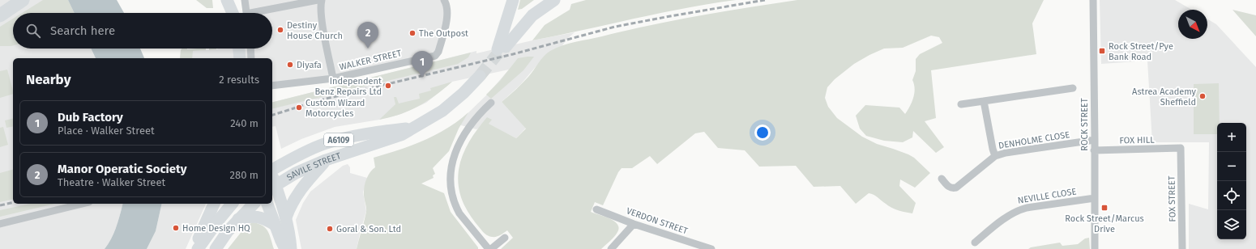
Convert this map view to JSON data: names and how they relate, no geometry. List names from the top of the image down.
{
  "streets": {
    "main road": ["A6109", "SAVILE STREET"],
    "street": [
      "WALKER STREET",
      "ROCK STREET",
      "DENHOLME CLOSE",
      "FOX HILL",
      "NEVILLE CLOSE",
      "FOX STREET",
      "VERDON STREET"
    ]
  },
  "crossings": [
    ["ROCK STREET", "DENHOLME CLOSE"],
    ["ROCK STREET", "FOX HILL"],
    ["ROCK STREET", "NEVILLE CLOSE"],
    ["A6109", "SAVILE STREET"],
    ["FOX HILL", "FOX STREET"]
  ],
  "places": {
    "other": [
      "Destiny House Church",
      "The Outpost",
      "Diyafa",
      "Independent Benz Repairs Ltd",
      "Astrea Academy Sheffield",
      "Custom Wizard Motorcycles",
      "Home Design HQ",
      "Goral & Son. Ltd"
    ],
    "transit": ["Rock Street/Pye Bank Road", "Rock Street/Marcus Drive"]
  },
  "north": "bottom right",
  "page": {
    "search": "Search here",
    "pins": ["2", "1"],
    "heading": ["Nearby", "2 results"],
    "list": [
      {
        "mark": "1",
        "name": "Dub Factory",
        "note": "Place · Walker Street",
        "value": "240 m"
      },
      {
        "mark": "2",
        "name": "Manor Operatic Society",
        "note": "Theatre · Walker Street",
        "value": "280 m"
      }
    ],
    "map_buttons": ["+", "−"]
  }
}
